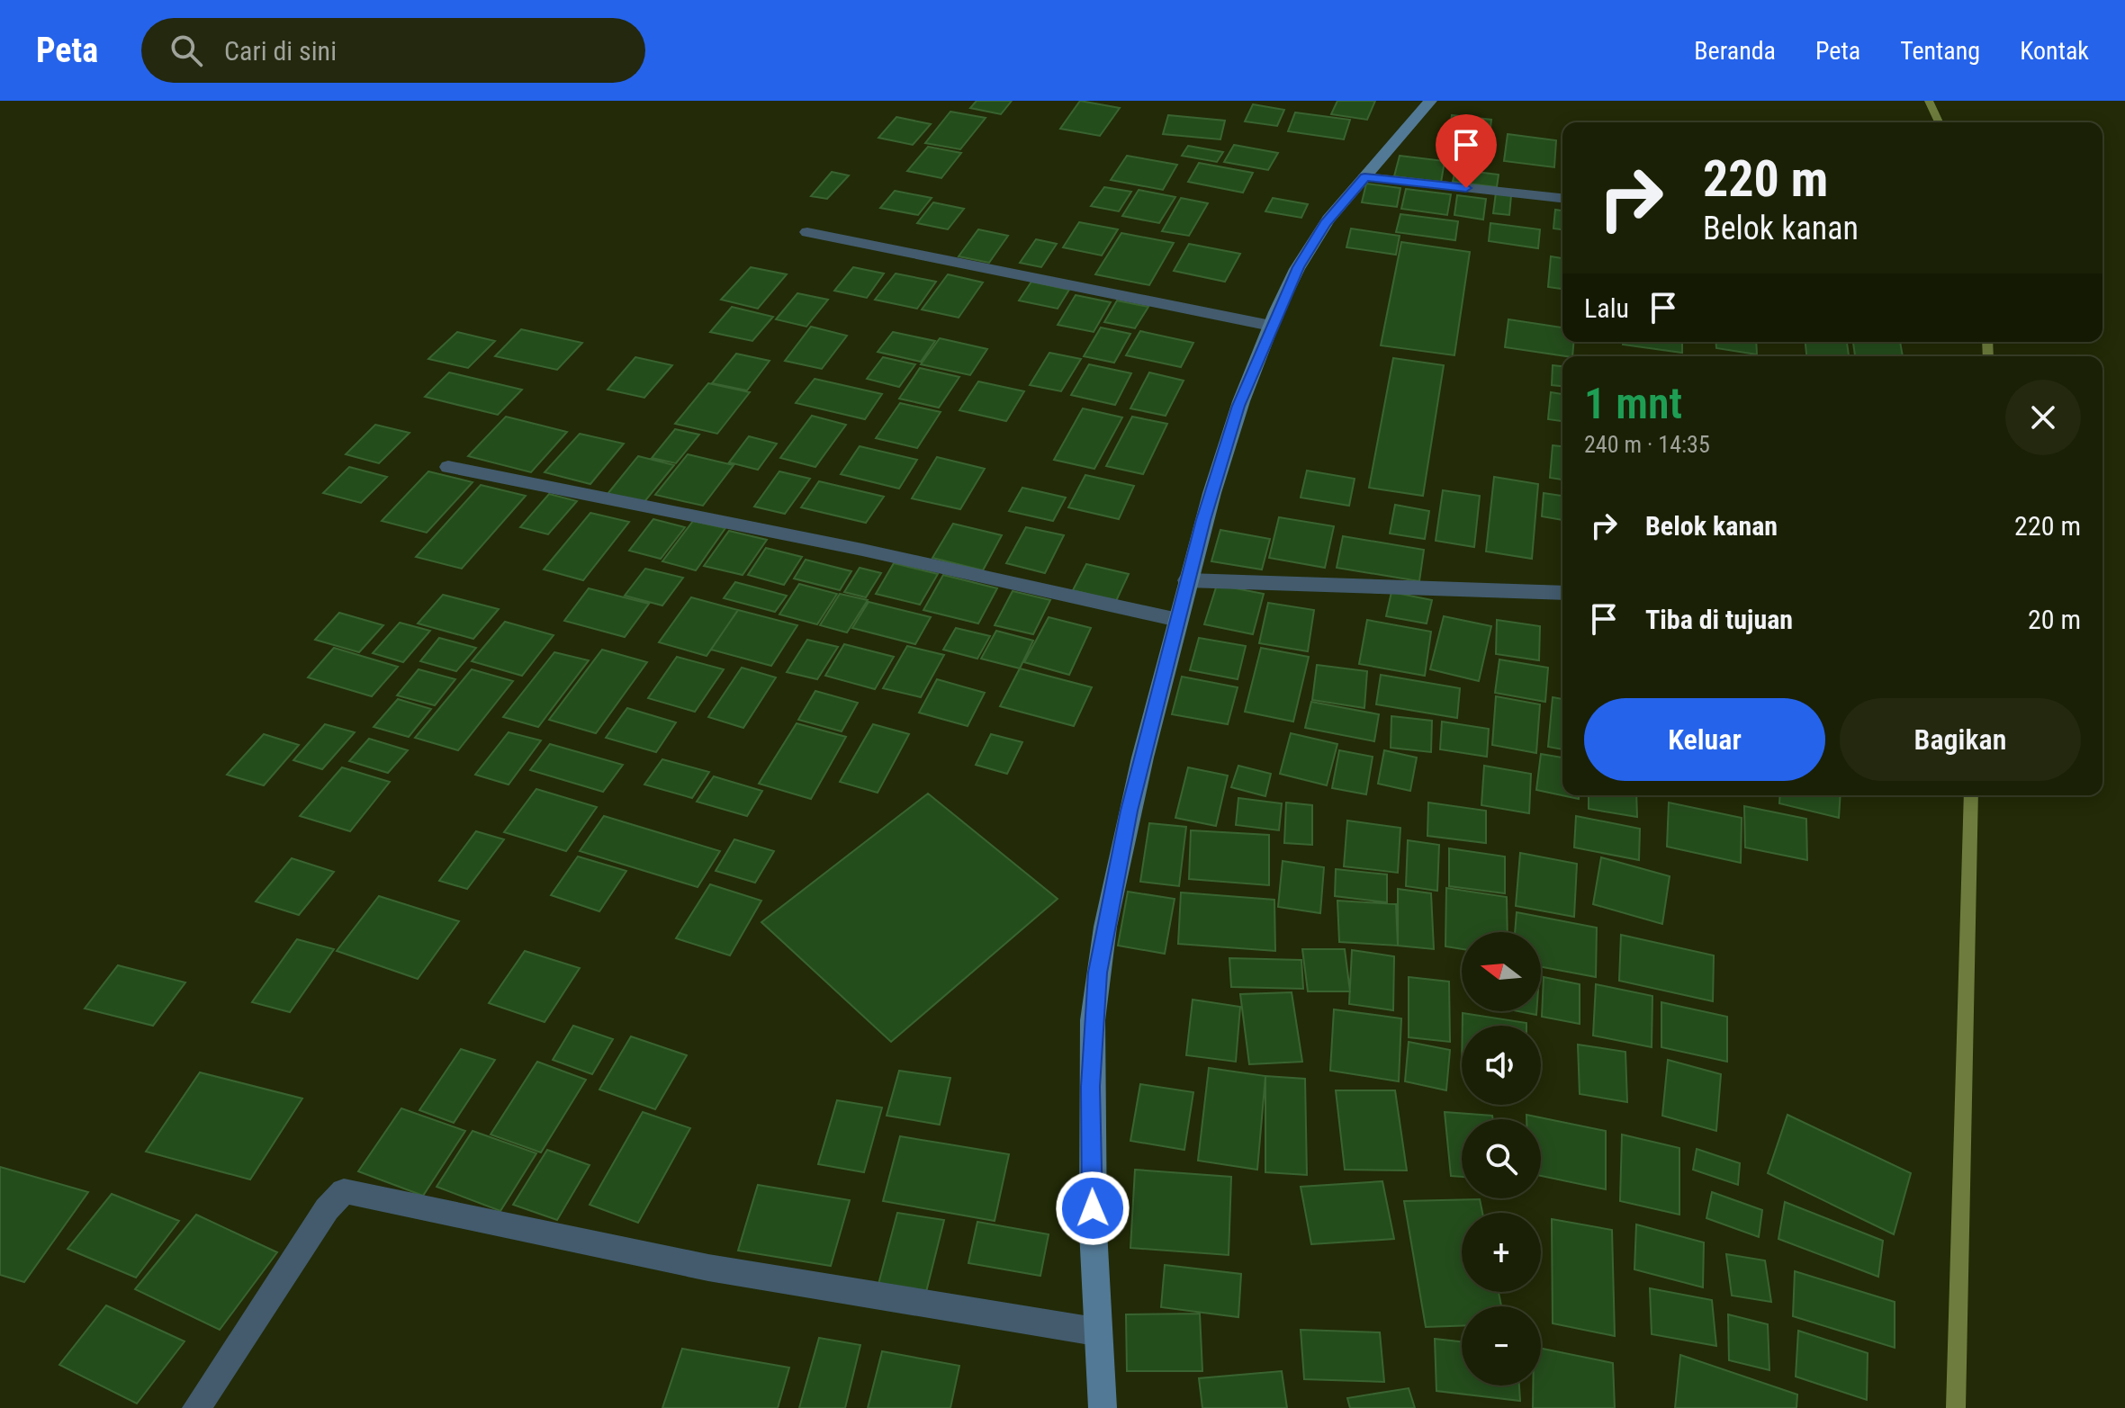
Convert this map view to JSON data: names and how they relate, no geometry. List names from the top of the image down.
{
  "north": "left",
  "page": {
    "header": "Peta",
    "search": "Cari di sini",
    "nav": [
      "Beranda",
      "Peta",
      "Tentang",
      "Kontak"
    ],
    "turn": ["220 m", "Belok kanan"],
    "then": "Lalu",
    "heading": ["1 mnt", "240 m · 14:35"],
    "list": [
      {
        "name": "Belok kanan",
        "value": "220 m"
      },
      {
        "name": "Tiba di tujuan",
        "value": "20 m"
      }
    ],
    "buttons": ["Keluar", "Bagikan"],
    "map_buttons": ["+", "−"]
  }
}
